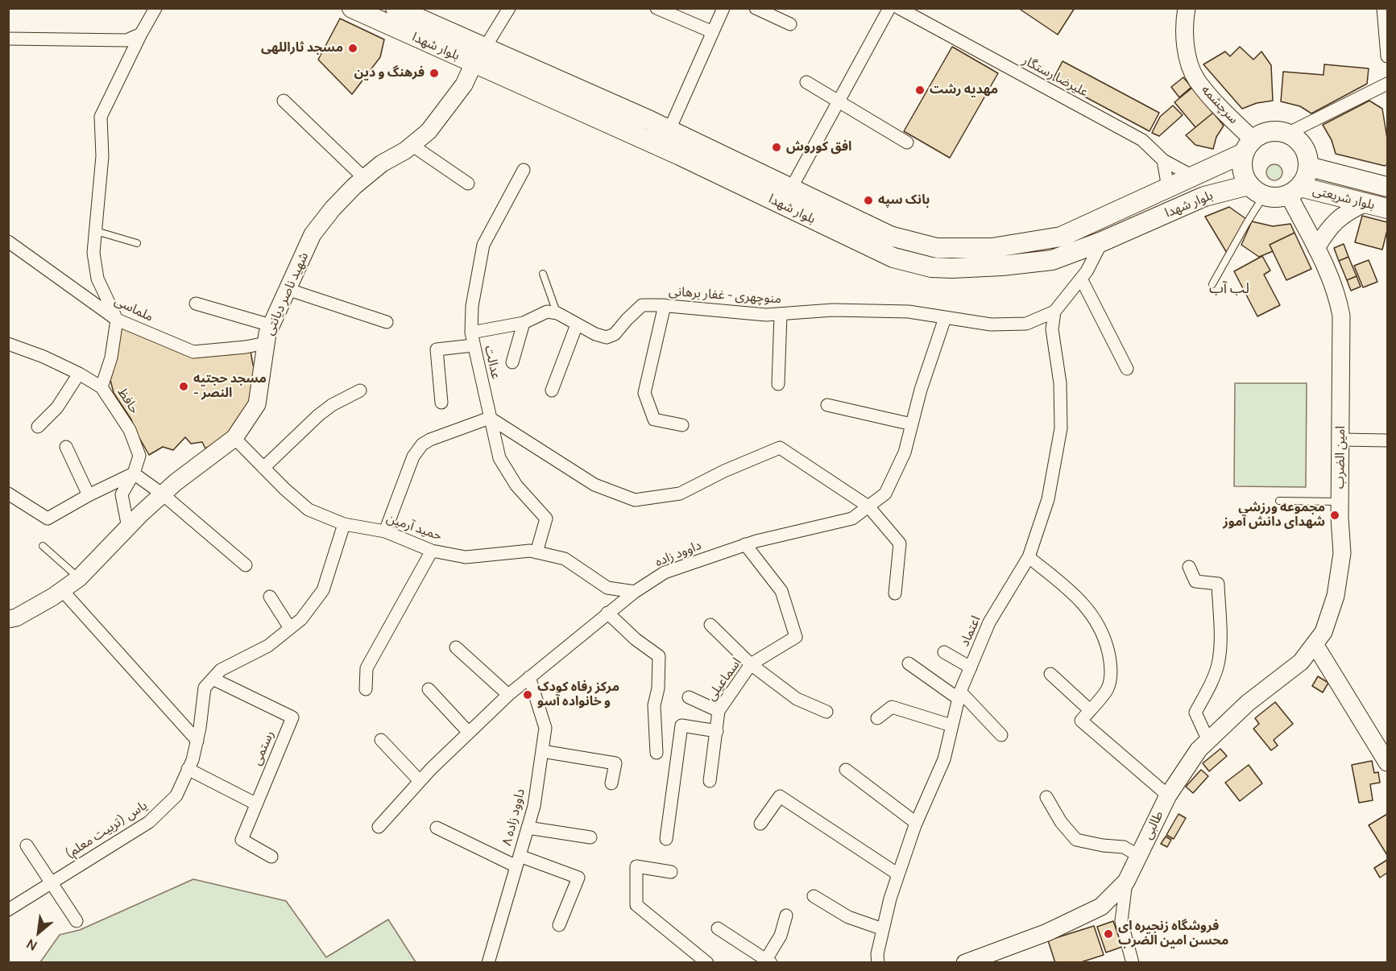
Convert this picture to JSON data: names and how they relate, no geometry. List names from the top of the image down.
{
  "streets": {
    "main road": [
      "بلوار شهدا",
      "سرچشمه",
      "بلوار شریعتی",
      "شهید ناصر دیانتی",
      "امین الضرب",
      "طالبی"
    ],
    "street": [
      "علیرضا رستگار",
      "منوچهری - غفار برهانی",
      "ملماسی",
      "عدالت",
      "حافظ",
      "حمید آرمین",
      "داوود زاده",
      "اعتماد",
      "اسماعیلی",
      "رستمی",
      "داوود زاده ۸",
      "یاس (تربیت معلم)"
    ]
  },
  "crossings": [
    ["بلوار شهدا", "علیرضا رستگار"],
    ["بلوار شهدا", "سرچشمه"],
    ["بلوار شهدا", "بلوار شریعتی"],
    ["بلوار شهدا", "شهید ناصر دیانتی"],
    ["بلوار شهدا", "امین الضرب"],
    ["سرچشمه", "بلوار شریعتی"],
    ["سرچشمه", "امین الضرب"],
    ["بلوار شریعتی", "امین الضرب"],
    ["شهید ناصر دیانتی", "ملماسی"],
    ["شهید ناصر دیانتی", "حافظ"],
    ["شهید ناصر دیانتی", "حمید آرمین"],
    ["منوچهری - غفار برهانی", "داوود زاده"],
    ["منوچهری - غفار برهانی", "اعتماد"],
    ["عدالت", "حمید آرمین"],
    ["امین الضرب", "طالبی"],
    ["حمید آرمین", "داوود زاده"],
    ["حمید آرمین", "یاس (تربیت معلم)"],
    ["داوود زاده", "اسماعیلی"],
    ["داوود زاده", "داوود زاده ۸"],
    ["رستمی", "یاس (تربیت معلم)"]
  ],
  "districts": ["لب آب"],
  "places": [
    "مسجد ثاراللهی",
    "فرهنگ و دین",
    "مهدیه رشت",
    "افق کوروش",
    "بانک سپه",
    "مسجد حجتیه - النصر",
    "مجموعه ورزشی شهدای دانش آموز",
    "مرکز رفاه کودک و خانواده آسو",
    "فروشگاه زنجیره ای محسن امین الضرب"
  ],
  "north": "bottom left"
}
